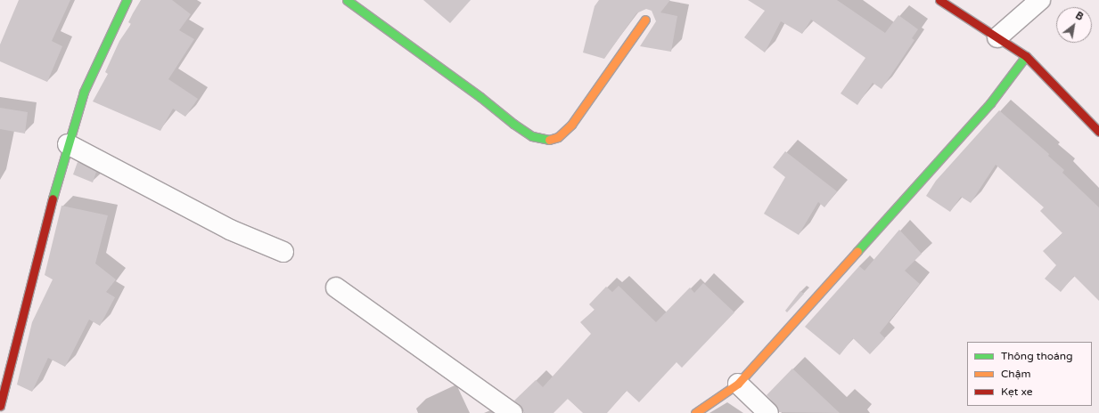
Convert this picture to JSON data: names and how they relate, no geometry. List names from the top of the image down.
{
  "legend": ["Thông thoáng", "Chậm", "Kẹt xe"],
  "north": "top right"
}
